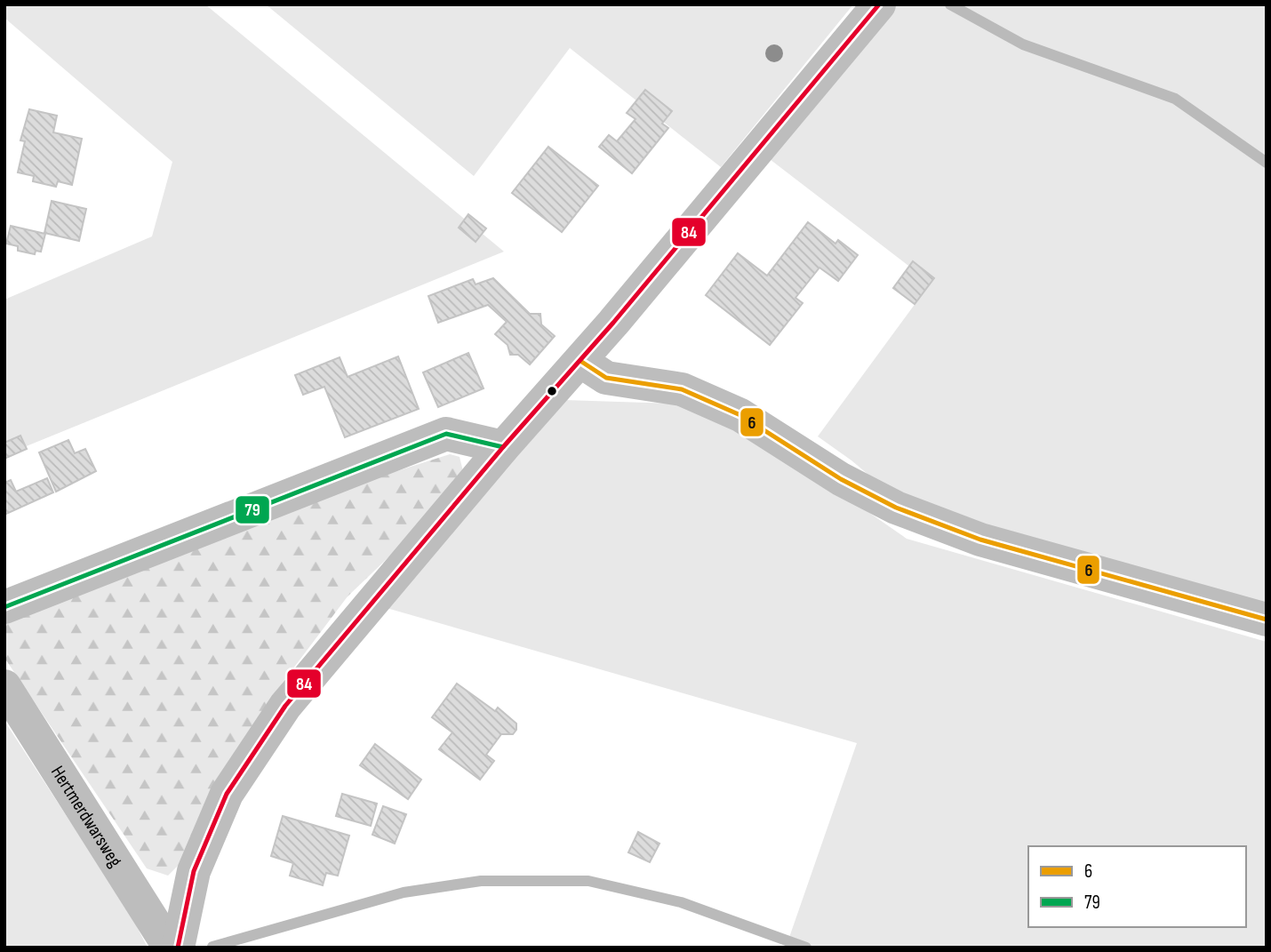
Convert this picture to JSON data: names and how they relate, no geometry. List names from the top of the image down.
{
  "streets": {
    "street": ["Hertmerdwarsweg"]
  },
  "lines": ["transit line 84", "transit line 6", "transit line 79"],
  "legend": ["6", "79"]
}
